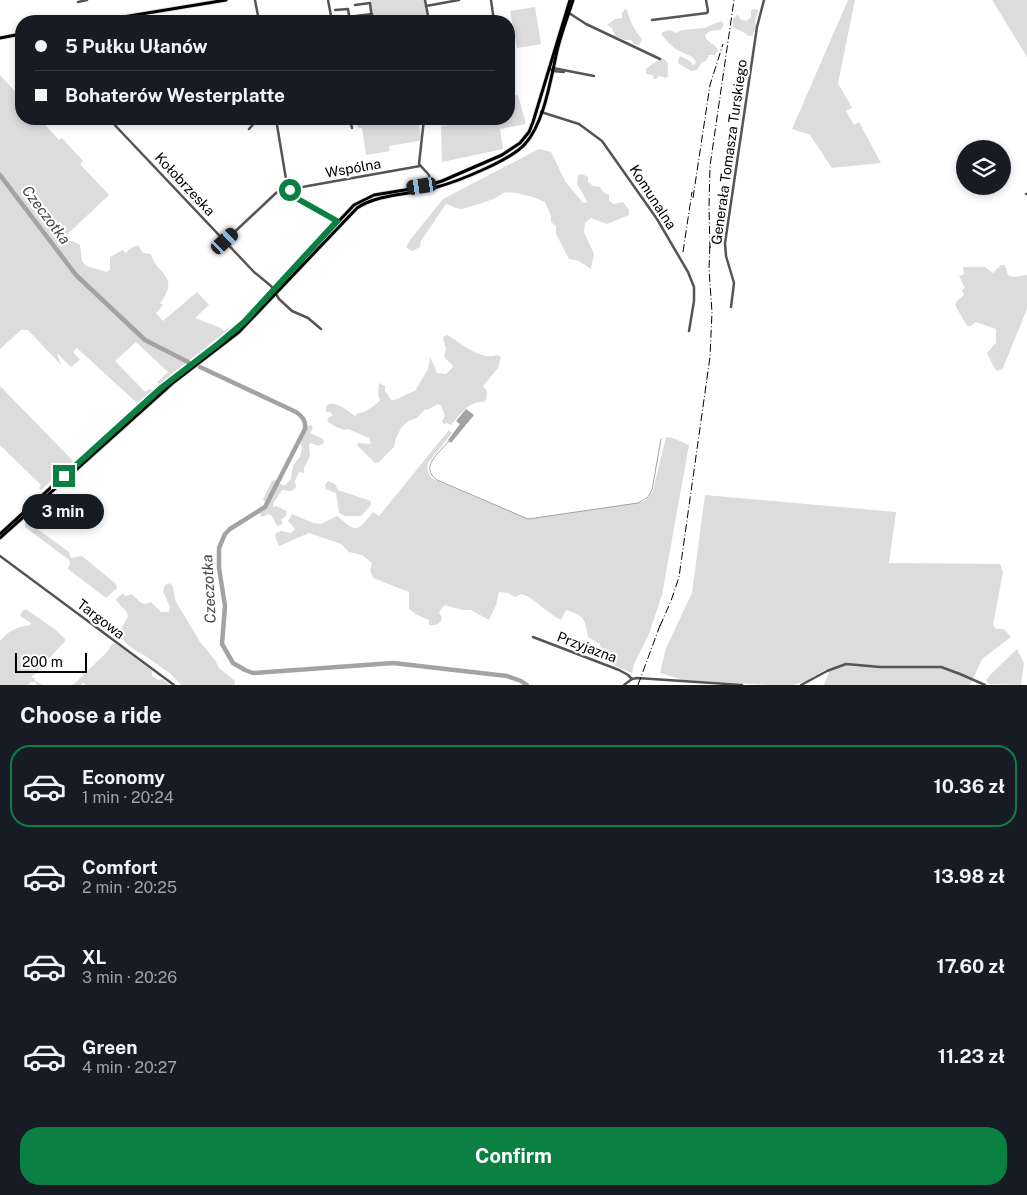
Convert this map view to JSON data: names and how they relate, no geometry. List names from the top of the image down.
{
  "streets": {
    "street": [
      "Generała Tomasza Turskiego",
      "Wspólna",
      "Kołobrzeska",
      "Komunalna",
      "Targowa",
      "Przyjazna"
    ]
  },
  "water": ["Czeczotka"],
  "scale_bar": "200 m",
  "page": {
    "banner": ["5 Pułku Ułanów", "Bohaterów Westerplatte"],
    "bubble": "3 min",
    "scale": "200 m",
    "heading": "Choose a ride",
    "list": [
      {
        "name": "Economy",
        "note": "1 min · 20:24",
        "value": "10.36 zł"
      },
      {
        "name": "Comfort",
        "note": "2 min · 20:25",
        "value": "13.98 zł"
      },
      {
        "name": "XL",
        "note": "3 min · 20:26",
        "value": "17.60 zł"
      },
      {
        "name": "Green",
        "note": "4 min · 20:27",
        "value": "11.23 zł"
      }
    ],
    "buttons": "Confirm"
  }
}
